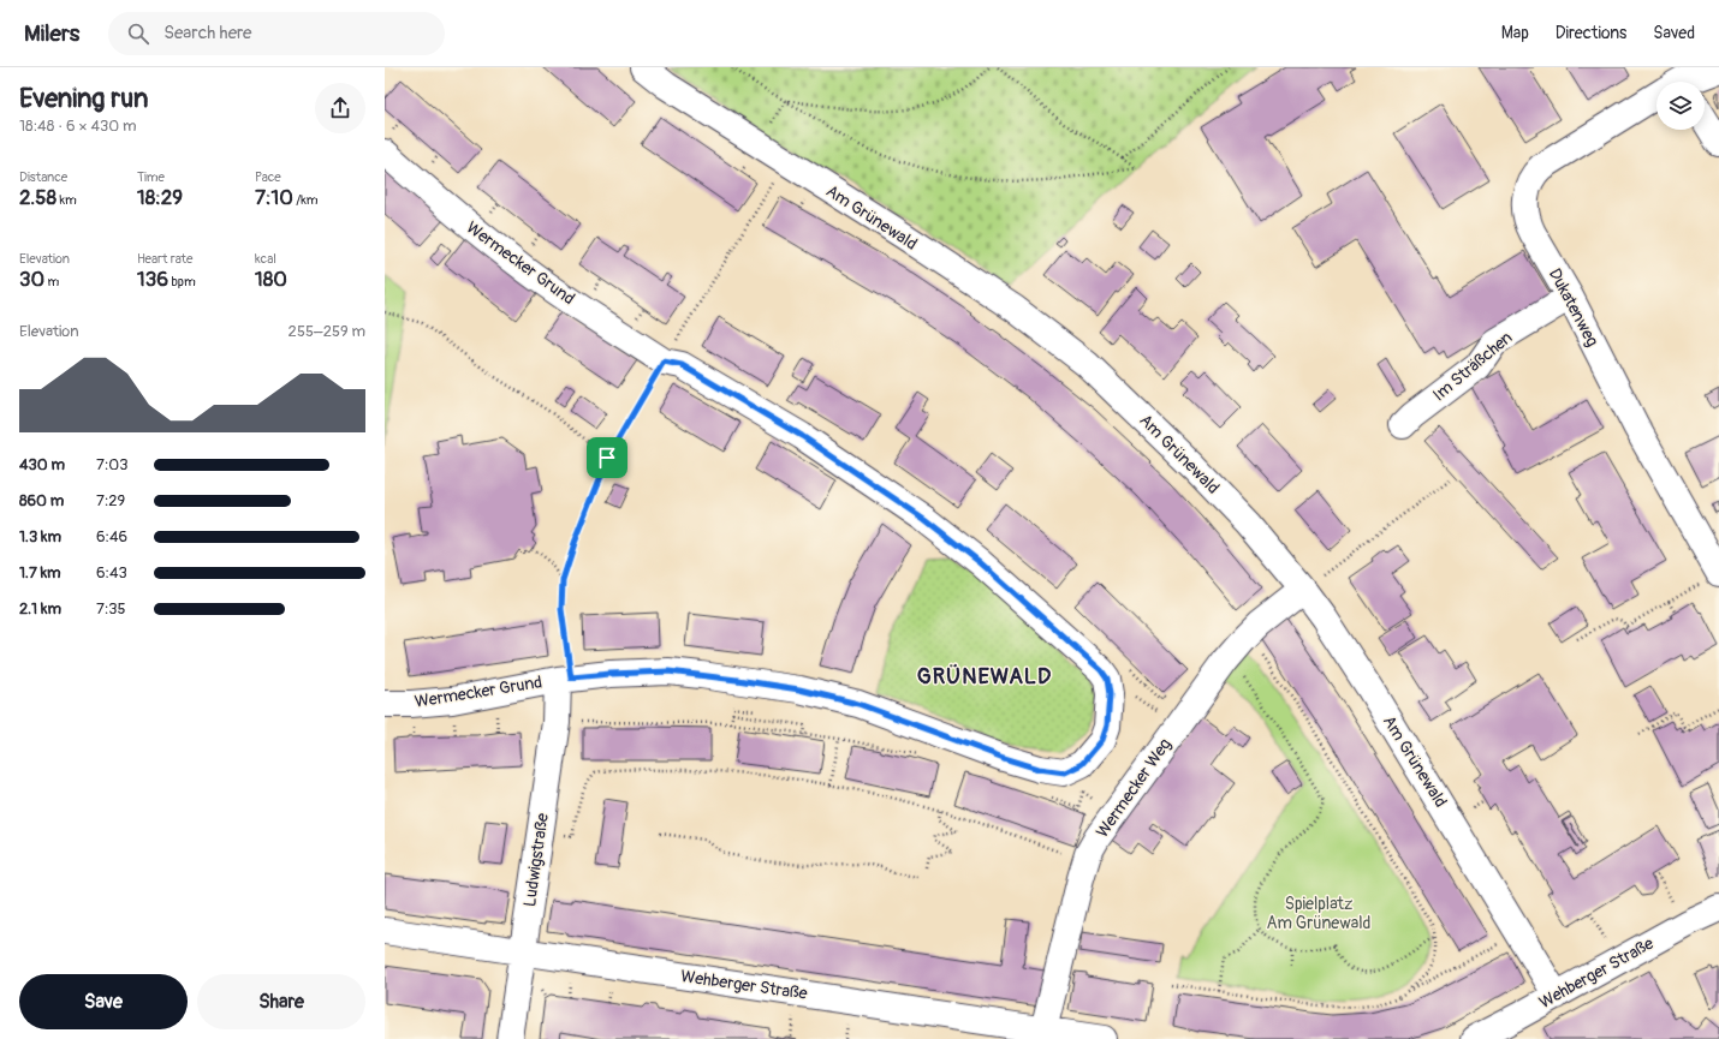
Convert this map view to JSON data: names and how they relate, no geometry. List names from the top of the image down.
{
  "streets": {
    "street": [
      "Am Grünewald",
      "Wermecker Grund",
      "Dukatenweg",
      "Im Sträßchen",
      "Wermecker Weg",
      "Ludwigstraße",
      "Wehberger Straße"
    ]
  },
  "crossings": [
    ["Am Grünewald", "Wermecker Weg"],
    ["Am Grünewald", "Wehberger Straße"],
    ["Wermecker Grund", "Ludwigstraße"],
    ["Dukatenweg", "Im Sträßchen"],
    ["Wermecker Weg", "Wehberger Straße"],
    ["Ludwigstraße", "Wehberger Straße"]
  ],
  "districts": ["GRÜNEWALD"],
  "parks": ["Spielplatz Am Grünewald"],
  "page": {
    "header": "Milers",
    "search": "Search here",
    "nav": ["Map", "Directions", "Saved"],
    "heading": ["Evening run", "18:48 · 6 × 430 m"],
    "stats": [
      ["Distance", "2.58 km"],
      ["Time", "18:29"],
      ["Pace", "7:10 /km"],
      ["Elevation", "30 m"],
      ["Heart rate", "136 bpm"],
      ["kcal", "180"]
    ],
    "chart": ["Elevation", "255–259 m"],
    "list": [
      {
        "name": "430 m",
        "note": "7:03"
      },
      {
        "name": "860 m",
        "note": "7:29"
      },
      {
        "name": "1.3 km",
        "note": "6:46"
      },
      {
        "name": "1.7 km",
        "note": "6:43"
      },
      {
        "name": "2.1 km",
        "note": "7:35"
      }
    ],
    "buttons": ["Save", "Share"]
  }
}
